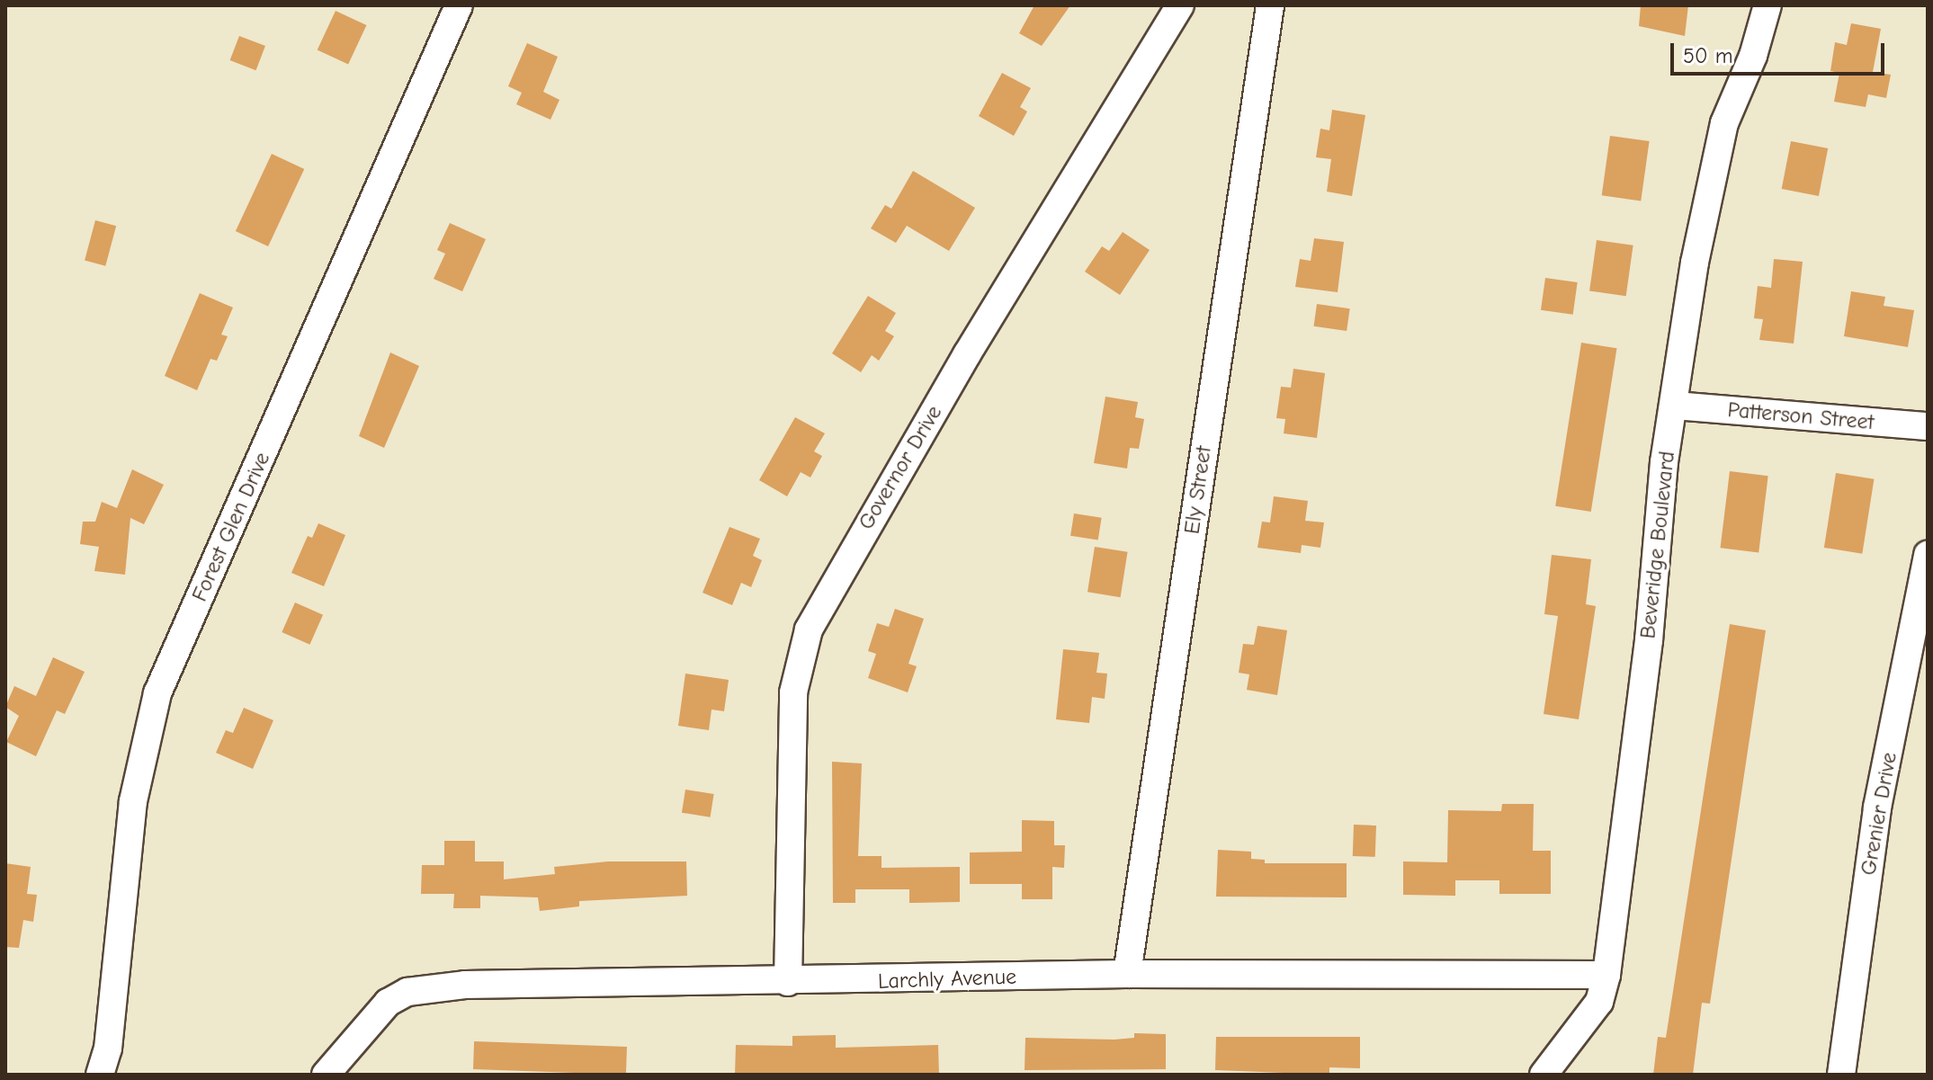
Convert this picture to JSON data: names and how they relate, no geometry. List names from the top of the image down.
{
  "streets": {
    "street": [
      "Patterson Street",
      "Governor Drive",
      "Ely Street",
      "Forest Glen Drive",
      "Beveridge Boulevard",
      "Grenier Drive",
      "Larchly Avenue"
    ]
  },
  "crossings": [
    ["Patterson Street", "Beveridge Boulevard"],
    ["Governor Drive", "Larchly Avenue"],
    ["Ely Street", "Larchly Avenue"],
    ["Beveridge Boulevard", "Larchly Avenue"]
  ],
  "scale_bar": "50 m"
}
